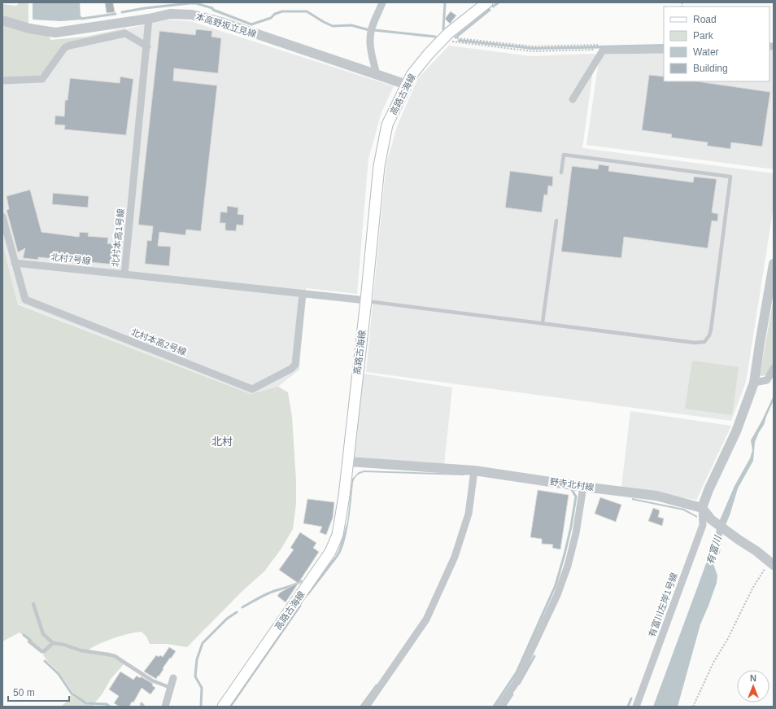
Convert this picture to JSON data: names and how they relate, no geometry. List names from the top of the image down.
{
  "streets": {
    "main road": ["高路古海線"],
    "street": [
      "本高野坂立見線",
      "北村本高1号線",
      "北村7号線",
      "北村本高2号線",
      "野寺北村線",
      "有富川左岸1号線"
    ]
  },
  "crossings": [
    ["本高野坂立見線", "高路古海線"],
    ["本高野坂立見線", "北村本高1号線"],
    ["高路古海線", "北村本高1号線"],
    ["高路古海線", "野寺北村線"],
    ["北村本高1号線", "北村7号線"],
    ["北村本高1号線", "北村本高2号線"],
    ["北村7号線", "北村本高2号線"],
    ["野寺北村線", "有富川左岸1号線"]
  ],
  "districts": ["北村"],
  "water": ["有富川"],
  "legend": [
    "Road",
    "Park",
    "Water",
    "Building"
  ],
  "scale_bar": "50 m",
  "north": "top"
}
